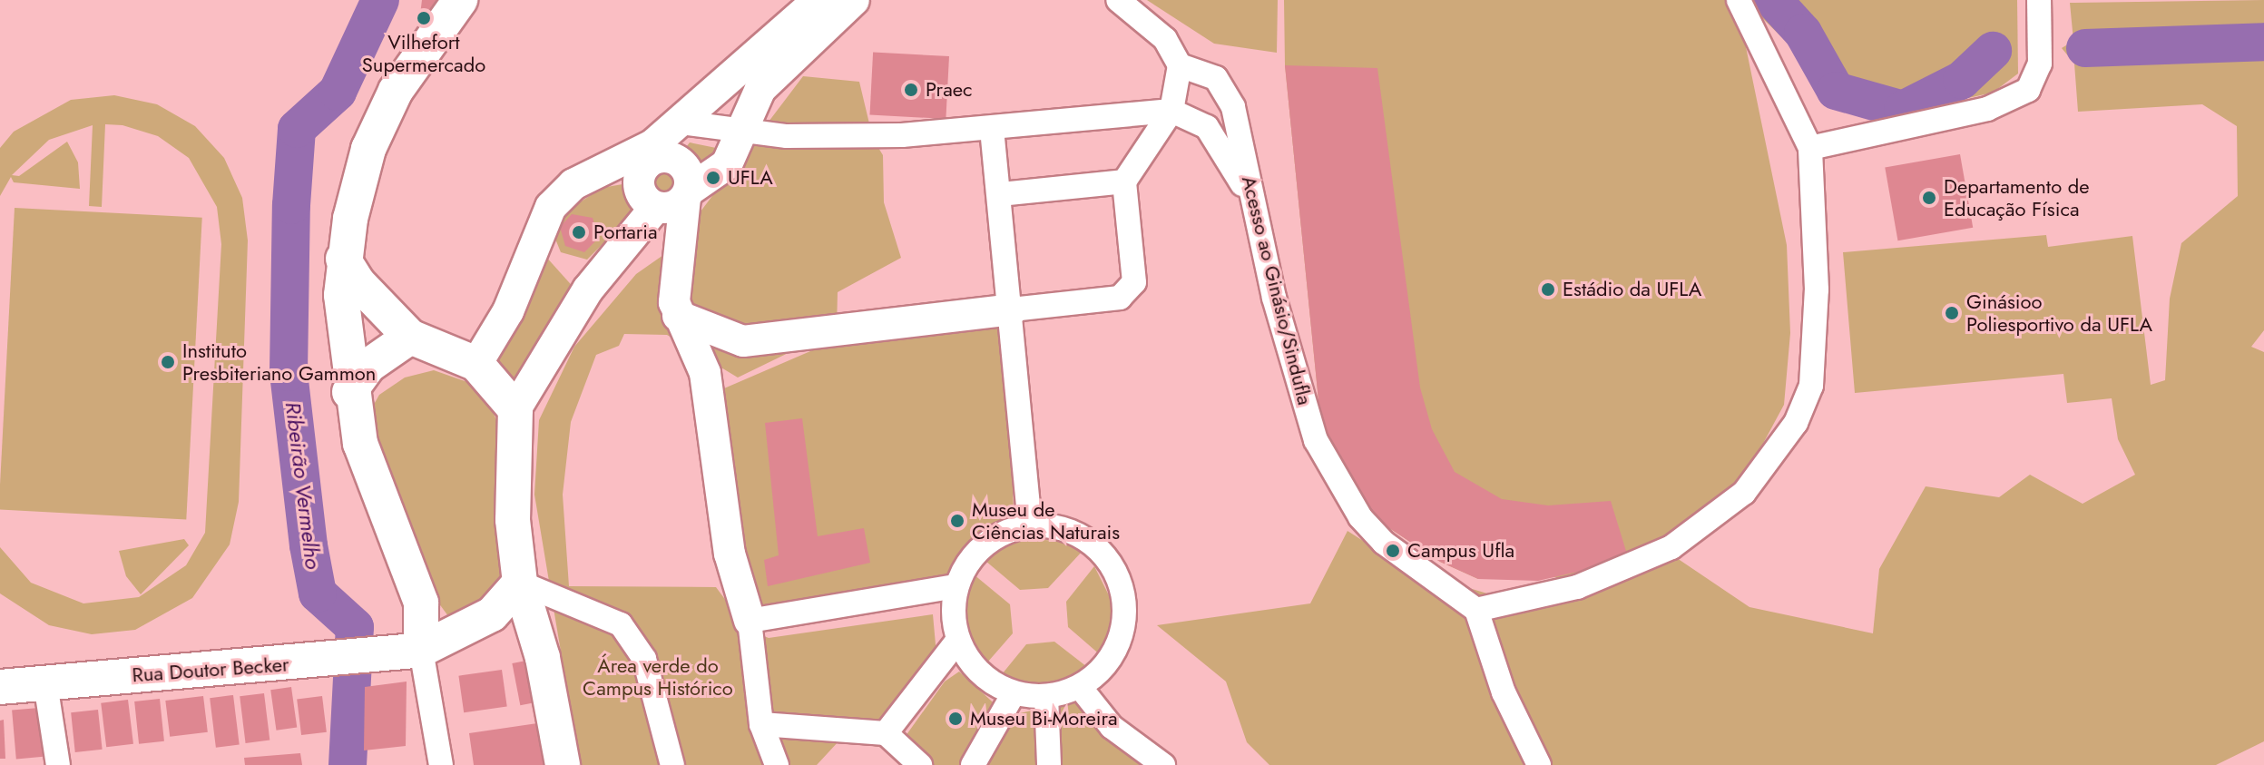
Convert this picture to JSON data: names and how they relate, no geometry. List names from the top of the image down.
{
  "streets": {
    "main road": ["Rua Doutor Becker"],
    "street": ["Acesso ao Ginásio/Sindufla"]
  },
  "water": ["Ribeirão Vermelho"],
  "parks": ["Área verde do Campus Histórico"],
  "places": [
    "Vilhefort Supermercado",
    "Praec",
    "UFLA",
    "Departamento de Educação Física",
    "Portaria",
    "Estádio da UFLA",
    "Ginásioo Poliesportivo da UFLA",
    "Instituto Presbiteriano Gammon",
    "Museu de Ciências Naturais",
    "Campus Ufla",
    "Museu Bi-Moreira"
  ]
}
